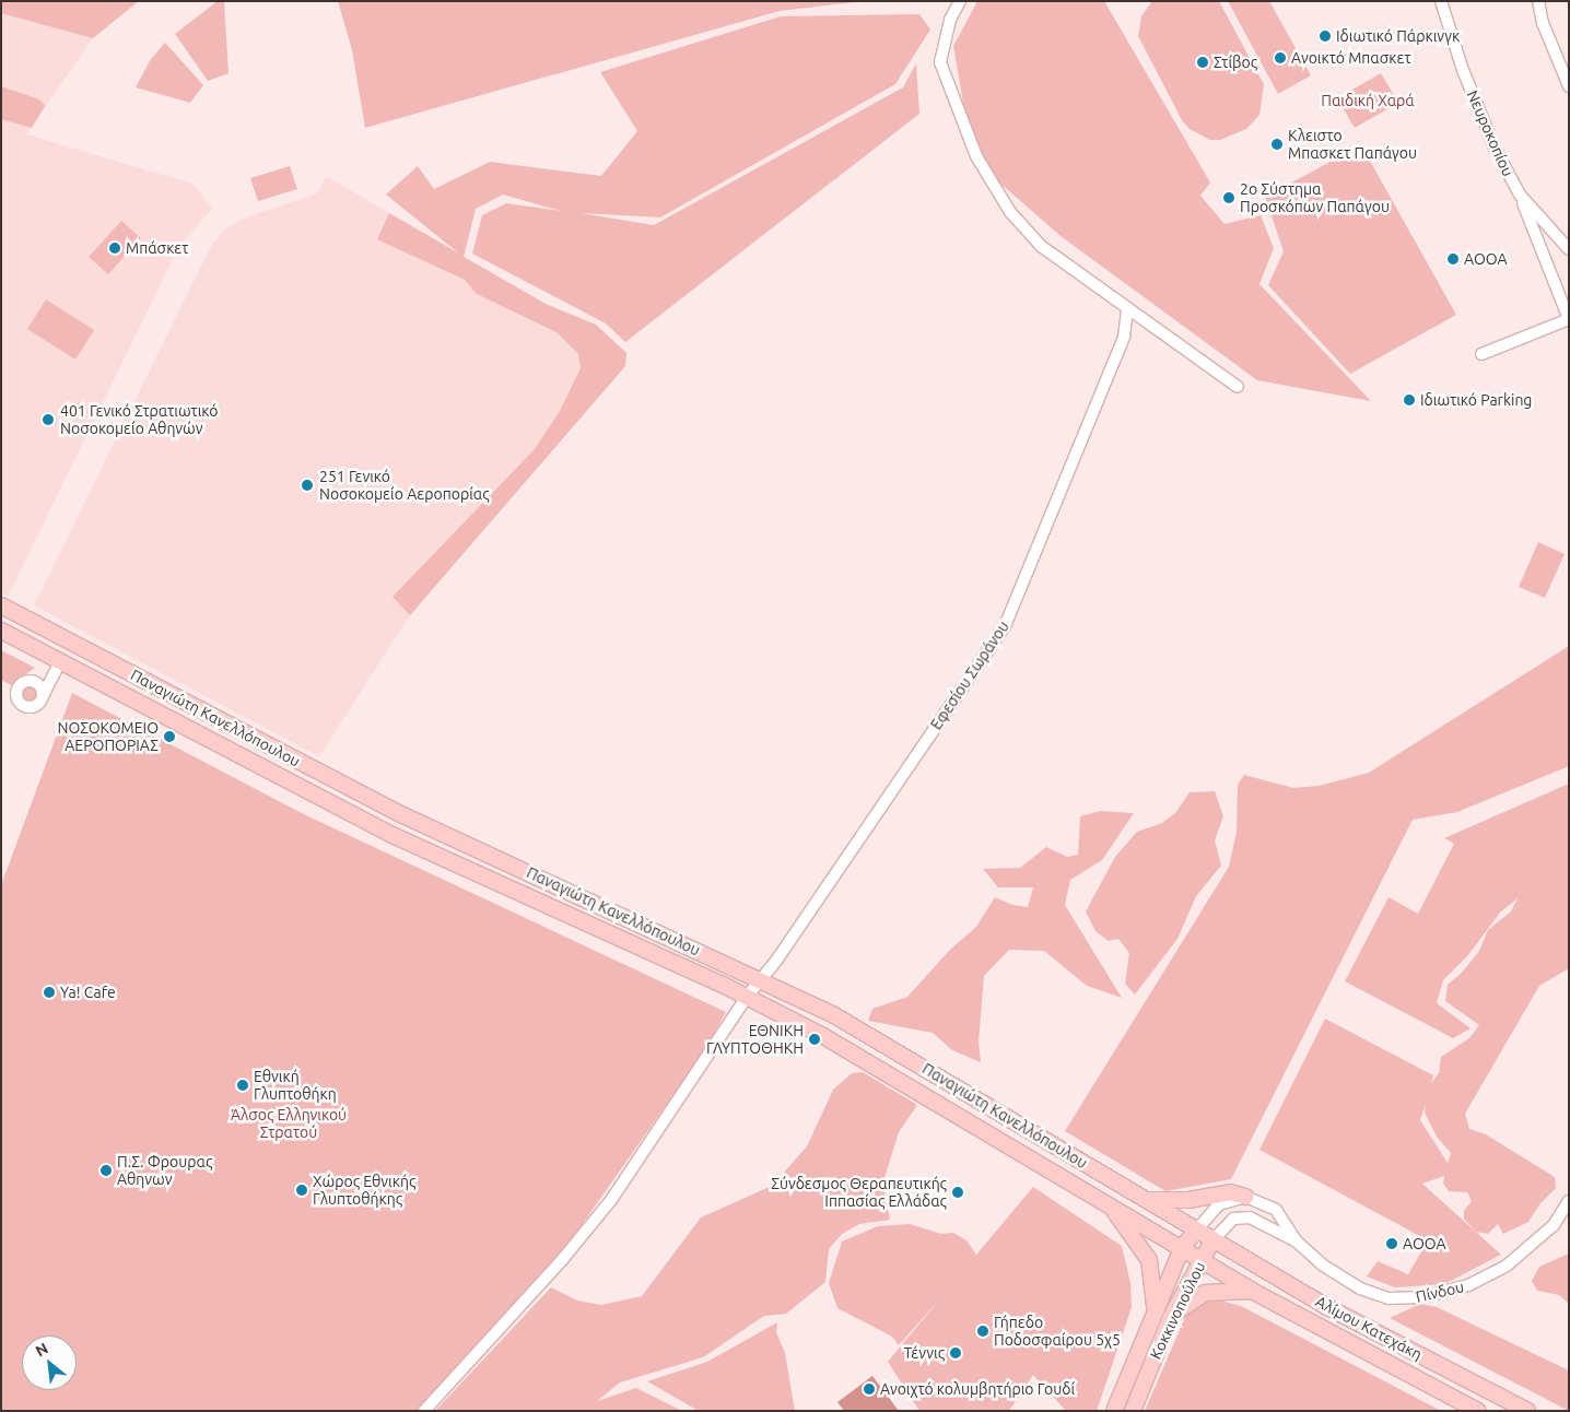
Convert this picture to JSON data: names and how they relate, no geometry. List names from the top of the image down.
{
  "streets": {
    "main road": ["Παναγιώτη Κανελλόπουλου", "Κοκκινοπούλου", "Αλίμου Κατεχάκη"],
    "street": ["Νευροκοπίου", "Εφεσίου Σωράνου", "Πίνδου"]
  },
  "crossings": [
    ["Εφεσίου Σωράνου", "Παναγιώτη Κανελλόπουλου"],
    ["Παναγιώτη Κανελλόπουλου", "Πίνδου"],
    ["Παναγιώτη Κανελλόπουλου", "Κοκκινοπούλου"],
    ["Παναγιώτη Κανελλόπουλου", "Αλίμου Κατεχάκη"],
    ["Πίνδου", "Κοκκινοπούλου"],
    ["Πίνδου", "Αλίμου Κατεχάκη"],
    ["Κοκκινοπούλου", "Αλίμου Κατεχάκη"]
  ],
  "parks": ["Παιδική Χαρά", "Άλσος Ελληνικού Στρατού"],
  "places": [
    "Ιδιωτικό Πάρκινγκ",
    "Ανοικτό Μπασκετ",
    "Στίβος",
    "Κλειστο Μπασκετ Παπάγου",
    "2ο Σύστημα Προσκόπων Παπάγου",
    "Μπάσκετ",
    "AOOA",
    "Ιδιωτικό Parking",
    "401 Γενικό Στρατιωτικό Νοσοκομείο Αθηνών",
    "251 Γενικό Νοσοκομείο Αεροπορίας",
    "ΝΟΣΟΚΟΜΕΙΟ ΑΕΡΟΠΟΡΙΑΣ",
    "Ya! Cafe",
    "ΕΘΝΙΚΗ ΓΛΥΠΤΟΘΗΚΗ",
    "Εθνική Γλυπτοθήκη",
    "Π.Σ. Φρουρας Αθηνων",
    "Χώρος Εθνικής Γλυπτοθήκης",
    "Σύνδεσμος Θεραπευτικής Ιππασίας Ελλάδας",
    "ΑΟΟΑ",
    "Γήπεδο Ποδοσφαίρου 5χ5",
    "Τέννις",
    "Ανοιχτό κολυμβητήριο Γουδί"
  ],
  "north": "top left"
}
